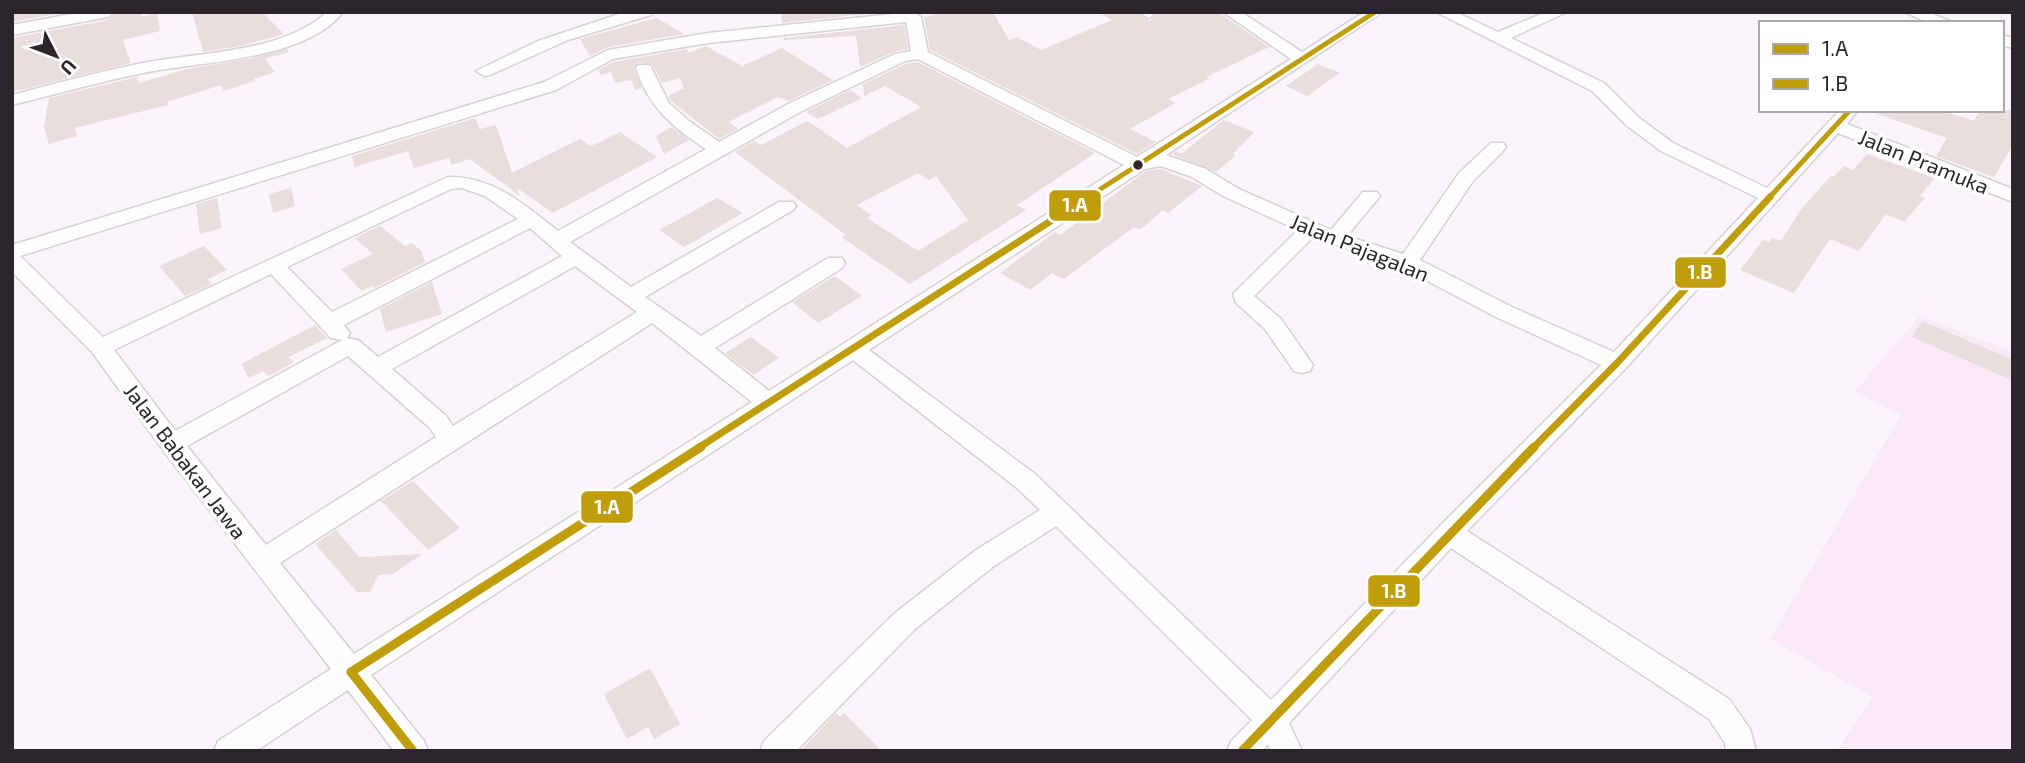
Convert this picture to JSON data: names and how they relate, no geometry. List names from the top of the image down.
{
  "streets": {
    "street": ["Jalan Pramuka", "Jalan Pajagalan", "Jalan Babakan Jawa"]
  },
  "lines": ["transit line 1.A", "transit line 1.B"],
  "legend": ["1.A", "1.B"],
  "north": "bottom right"
}
